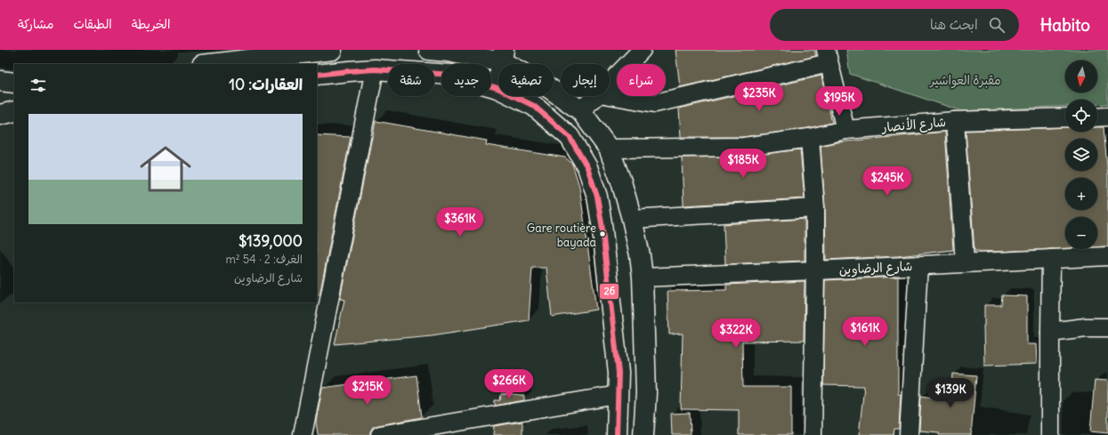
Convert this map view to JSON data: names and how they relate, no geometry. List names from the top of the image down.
{
  "streets": {
    "street": ["شارع الأنصار", "شارع الرضاوين"]
  },
  "parks": ["مقبرة العواشير"],
  "places": ["Gare routière bayada"],
  "lines": ["transit line 26"],
  "north": "bottom",
  "page": {
    "header": "Habito",
    "search": "ابحث هنا",
    "nav": ["الخريطة", "الطبقات", "مشاركة"],
    "map_buttons": ["+", "−"],
    "chip": [
      "شراء",
      "إيجار",
      "تصفية",
      "جديد",
      "شقة"
    ],
    "heading": "العقارات: 10",
    "price": [
      "$235K",
      "$195K",
      "$185K",
      "$245K",
      "$361K",
      "$161K",
      "$322K",
      "$266K",
      "$215K",
      "$139K"
    ],
    "list": [
      {
        "name": "$139,000",
        "note": "الغرف: 2 · 54 m² · شارع الرضاوين"
      }
    ]
  }
}
